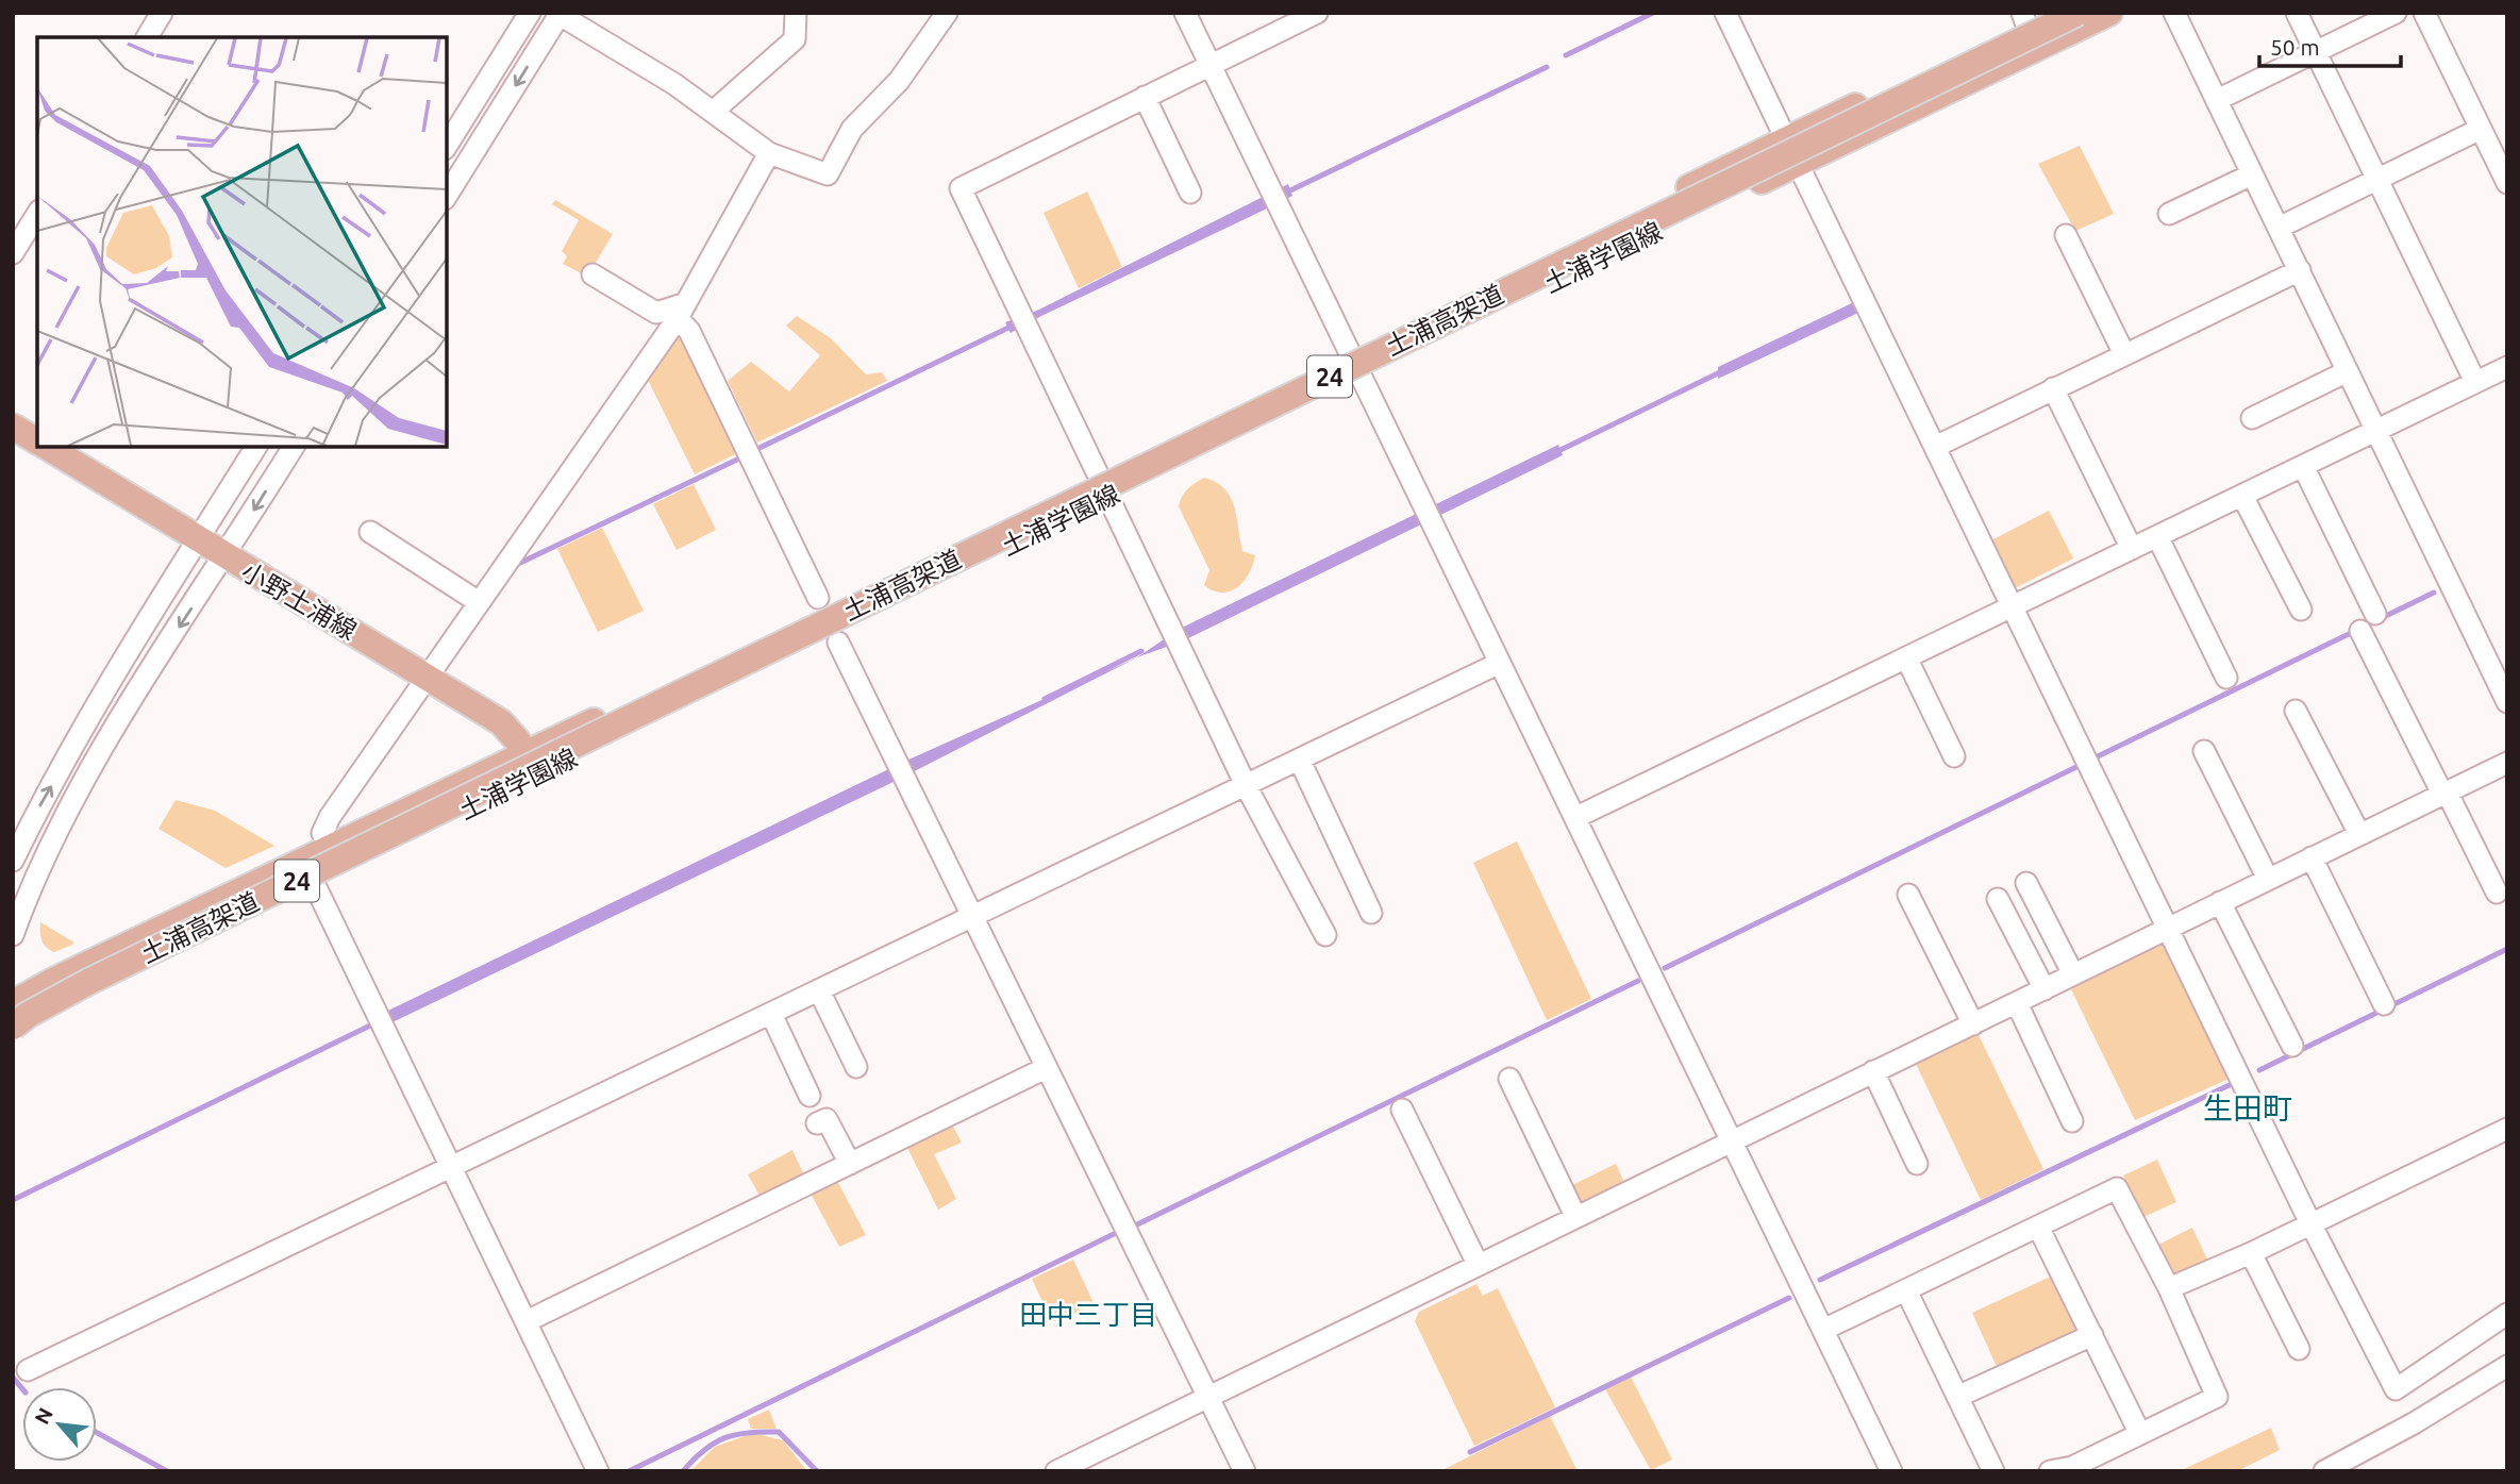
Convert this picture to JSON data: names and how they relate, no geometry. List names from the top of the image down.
{
  "streets": {
    "main road": [
      "土浦学園線",
      "土浦高架道",
      "24",
      "小野土浦線"
    ]
  },
  "crossings": [
    ["土浦学園線", "土浦高架道"],
    ["土浦学園線", "小野土浦線"]
  ],
  "districts": ["生田町", "田中三丁目"],
  "scale_bar": "50 m",
  "north": "top left"
}
